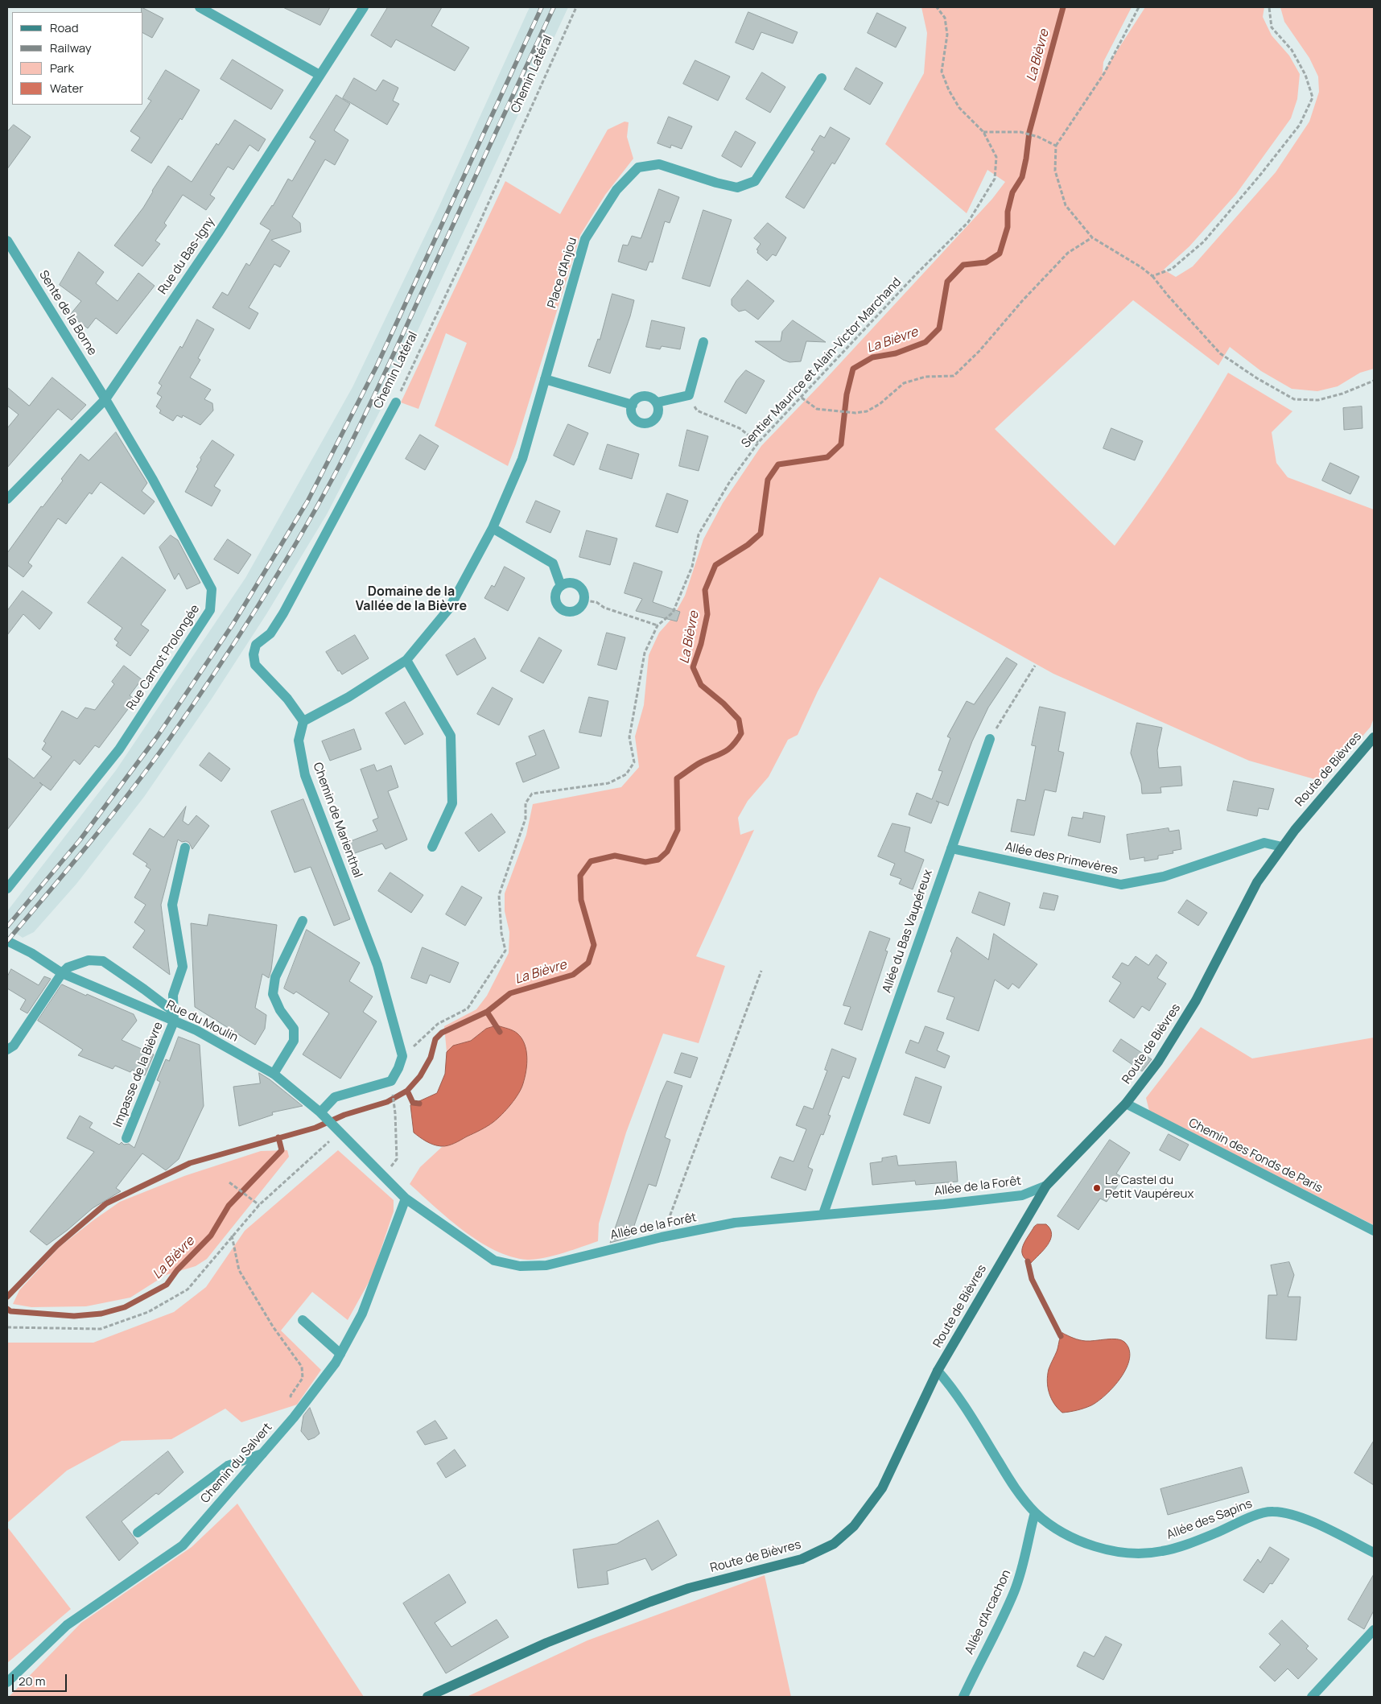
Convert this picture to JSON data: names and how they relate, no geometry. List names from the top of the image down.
{
  "streets": {
    "street": [
      "Chemin Latéral",
      "Rue du Bas-Igny",
      "Place d'Anjou",
      "Sente de la Borne",
      "Rue Carnot Prolongée",
      "Route de Bièvres",
      "Chemin de Marienthal",
      "Allée des Primevères",
      "Allée du Bas Vaupéreux",
      "Rue du Moulin",
      "Impasse de la Bièvre",
      "Chemin des Fonds de Paris",
      "Allée de la Forêt",
      "Chemin du Salvert",
      "Allée des Sapins",
      "Allée d'Arcachon"
    ],
    "path": ["Sentier Maurice et Alain-Victor Marchand"]
  },
  "crossings": [
    ["Chemin Latéral", "Chemin de Marienthal"],
    ["Rue du Bas-Igny", "Sente de la Borne"],
    ["Rue du Bas-Igny", "Rue Carnot Prolongée"],
    ["Sente de la Borne", "Rue Carnot Prolongée"],
    ["Sentier Maurice et Alain-Victor Marchand", "Chemin de Marienthal"],
    ["Route de Bièvres", "Allée des Primevères"],
    ["Route de Bièvres", "Chemin des Fonds de Paris"],
    ["Route de Bièvres", "Allée de la Forêt"],
    ["Route de Bièvres", "Allée des Sapins"],
    ["Allée des Primevères", "Allée du Bas Vaupéreux"],
    ["Allée du Bas Vaupéreux", "Allée de la Forêt"],
    ["Rue du Moulin", "Impasse de la Bièvre"],
    ["Rue du Moulin", "Allée de la Forêt"],
    ["Allée de la Forêt", "Chemin du Salvert"],
    ["Allée des Sapins", "Allée d'Arcachon"]
  ],
  "districts": ["Domaine de la Vallée de la Bièvre"],
  "water": ["La Bièvre"],
  "places": ["Le Castel du Petit Vaupéreux"],
  "legend": [
    "Road",
    "Railway",
    "Park",
    "Water"
  ],
  "scale_bar": "20 m"
}
